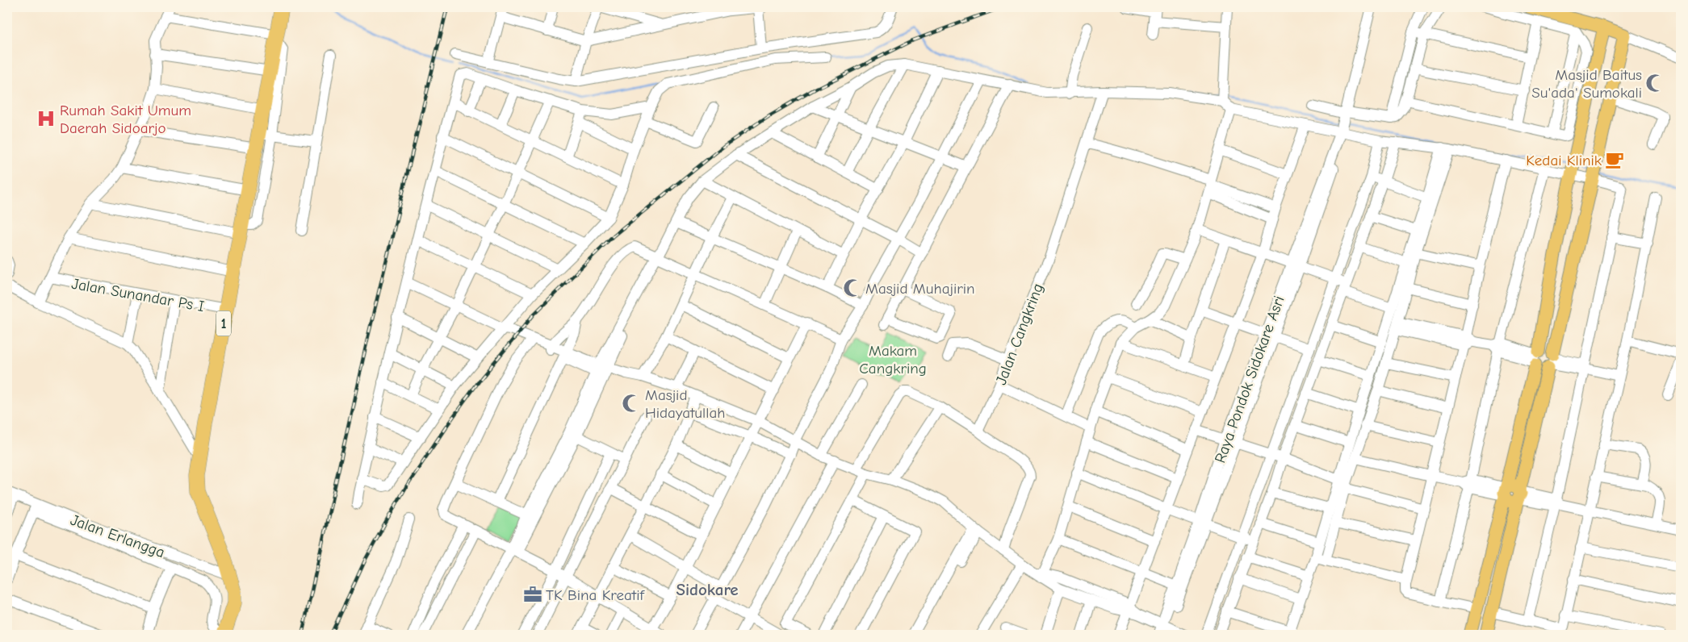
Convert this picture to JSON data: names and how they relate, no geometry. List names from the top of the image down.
{
  "streets": {
    "highway": ["1"],
    "street": [
      "Jalan Sunandar Ps I",
      "Jalan Cangkring",
      "Raya Pondok Sidokare Asri",
      "Jalan Erlangga"
    ]
  },
  "crossings": [
    ["Jalan Sunandar Ps I", "1"],
    ["1", "Jalan Erlangga"]
  ],
  "districts": ["Sidokare"],
  "parks": ["Makam Cangkring"],
  "places": {
    "mosque": ["Masjid Baitus Su'ada' Sumokali", "Masjid Muhajirin", "Masjid Hidayatullah"],
    "hospital": ["Rumah Sakit Umum Daerah Sidoarjo"],
    "cafe": ["Kedai Klinik"],
    "office": ["TK Bina Kreatif"]
  }
}
